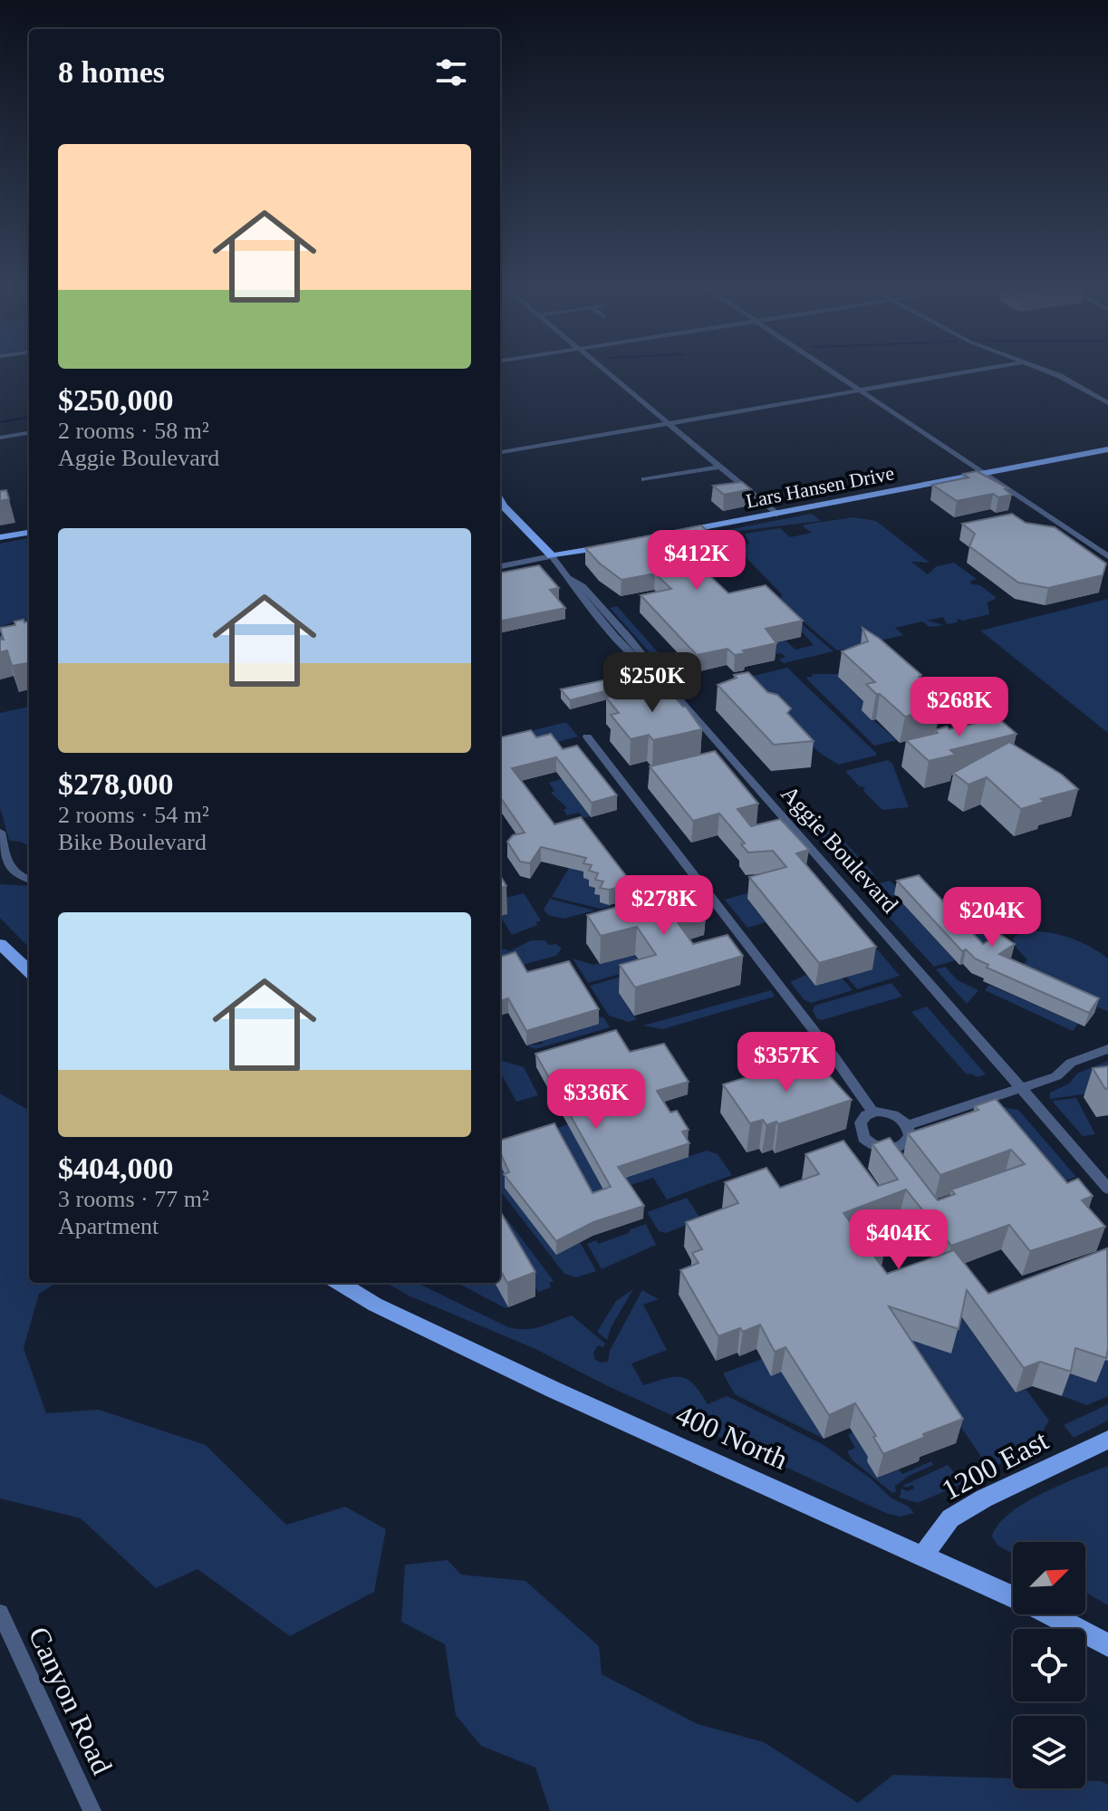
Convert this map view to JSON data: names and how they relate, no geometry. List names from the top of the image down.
{
  "streets": {
    "main road": ["Lars Hansen Drive", "400 North", "1200 East"],
    "street": ["Aggie Boulevard", "Canyon Road"]
  },
  "crossings": [
    ["400 North", "1200 East"]
  ],
  "north": "top right",
  "page": {
    "heading": "8 homes",
    "list": [
      {
        "name": "$250,000",
        "note": "2 rooms · 58 m² · Aggie Boulevard"
      },
      {
        "name": "$278,000",
        "note": "2 rooms · 54 m² · Bike Boulevard"
      },
      {
        "name": "$404,000",
        "note": "3 rooms · 77 m² · Apartment"
      }
    ],
    "price": [
      "$412K",
      "$250K",
      "$268K",
      "$278K",
      "$204K",
      "$357K",
      "$336K",
      "$404K"
    ]
  }
}
